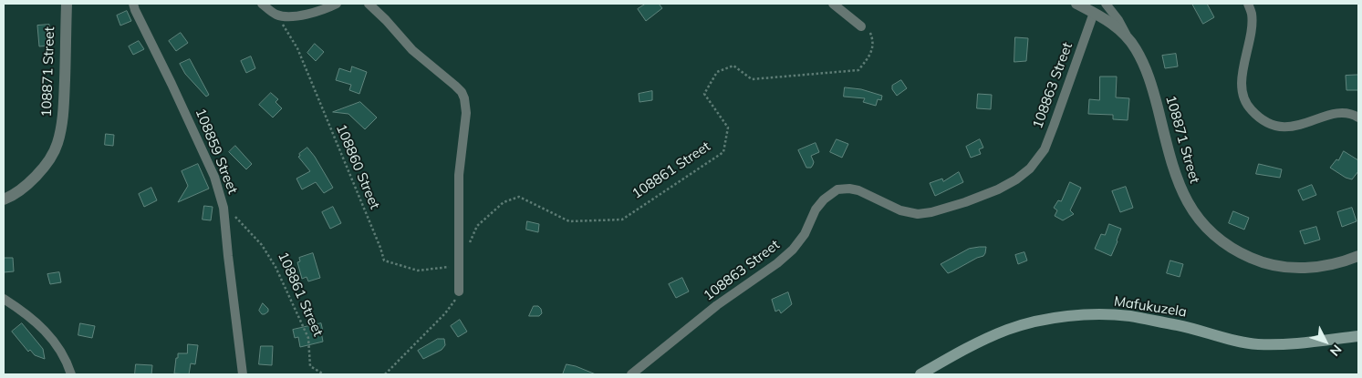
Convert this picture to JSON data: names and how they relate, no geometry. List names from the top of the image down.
{
  "streets": {
    "main road": ["Mafukuzela"],
    "street": ["108871 Street", "108863 Street", "108859 Street"],
    "path": ["108860 Street", "108861 Street"]
  },
  "crossings": [
    ["108871 Street", "108863 Street"],
    ["108859 Street", "108861 Street"]
  ],
  "north": "bottom right"
}
